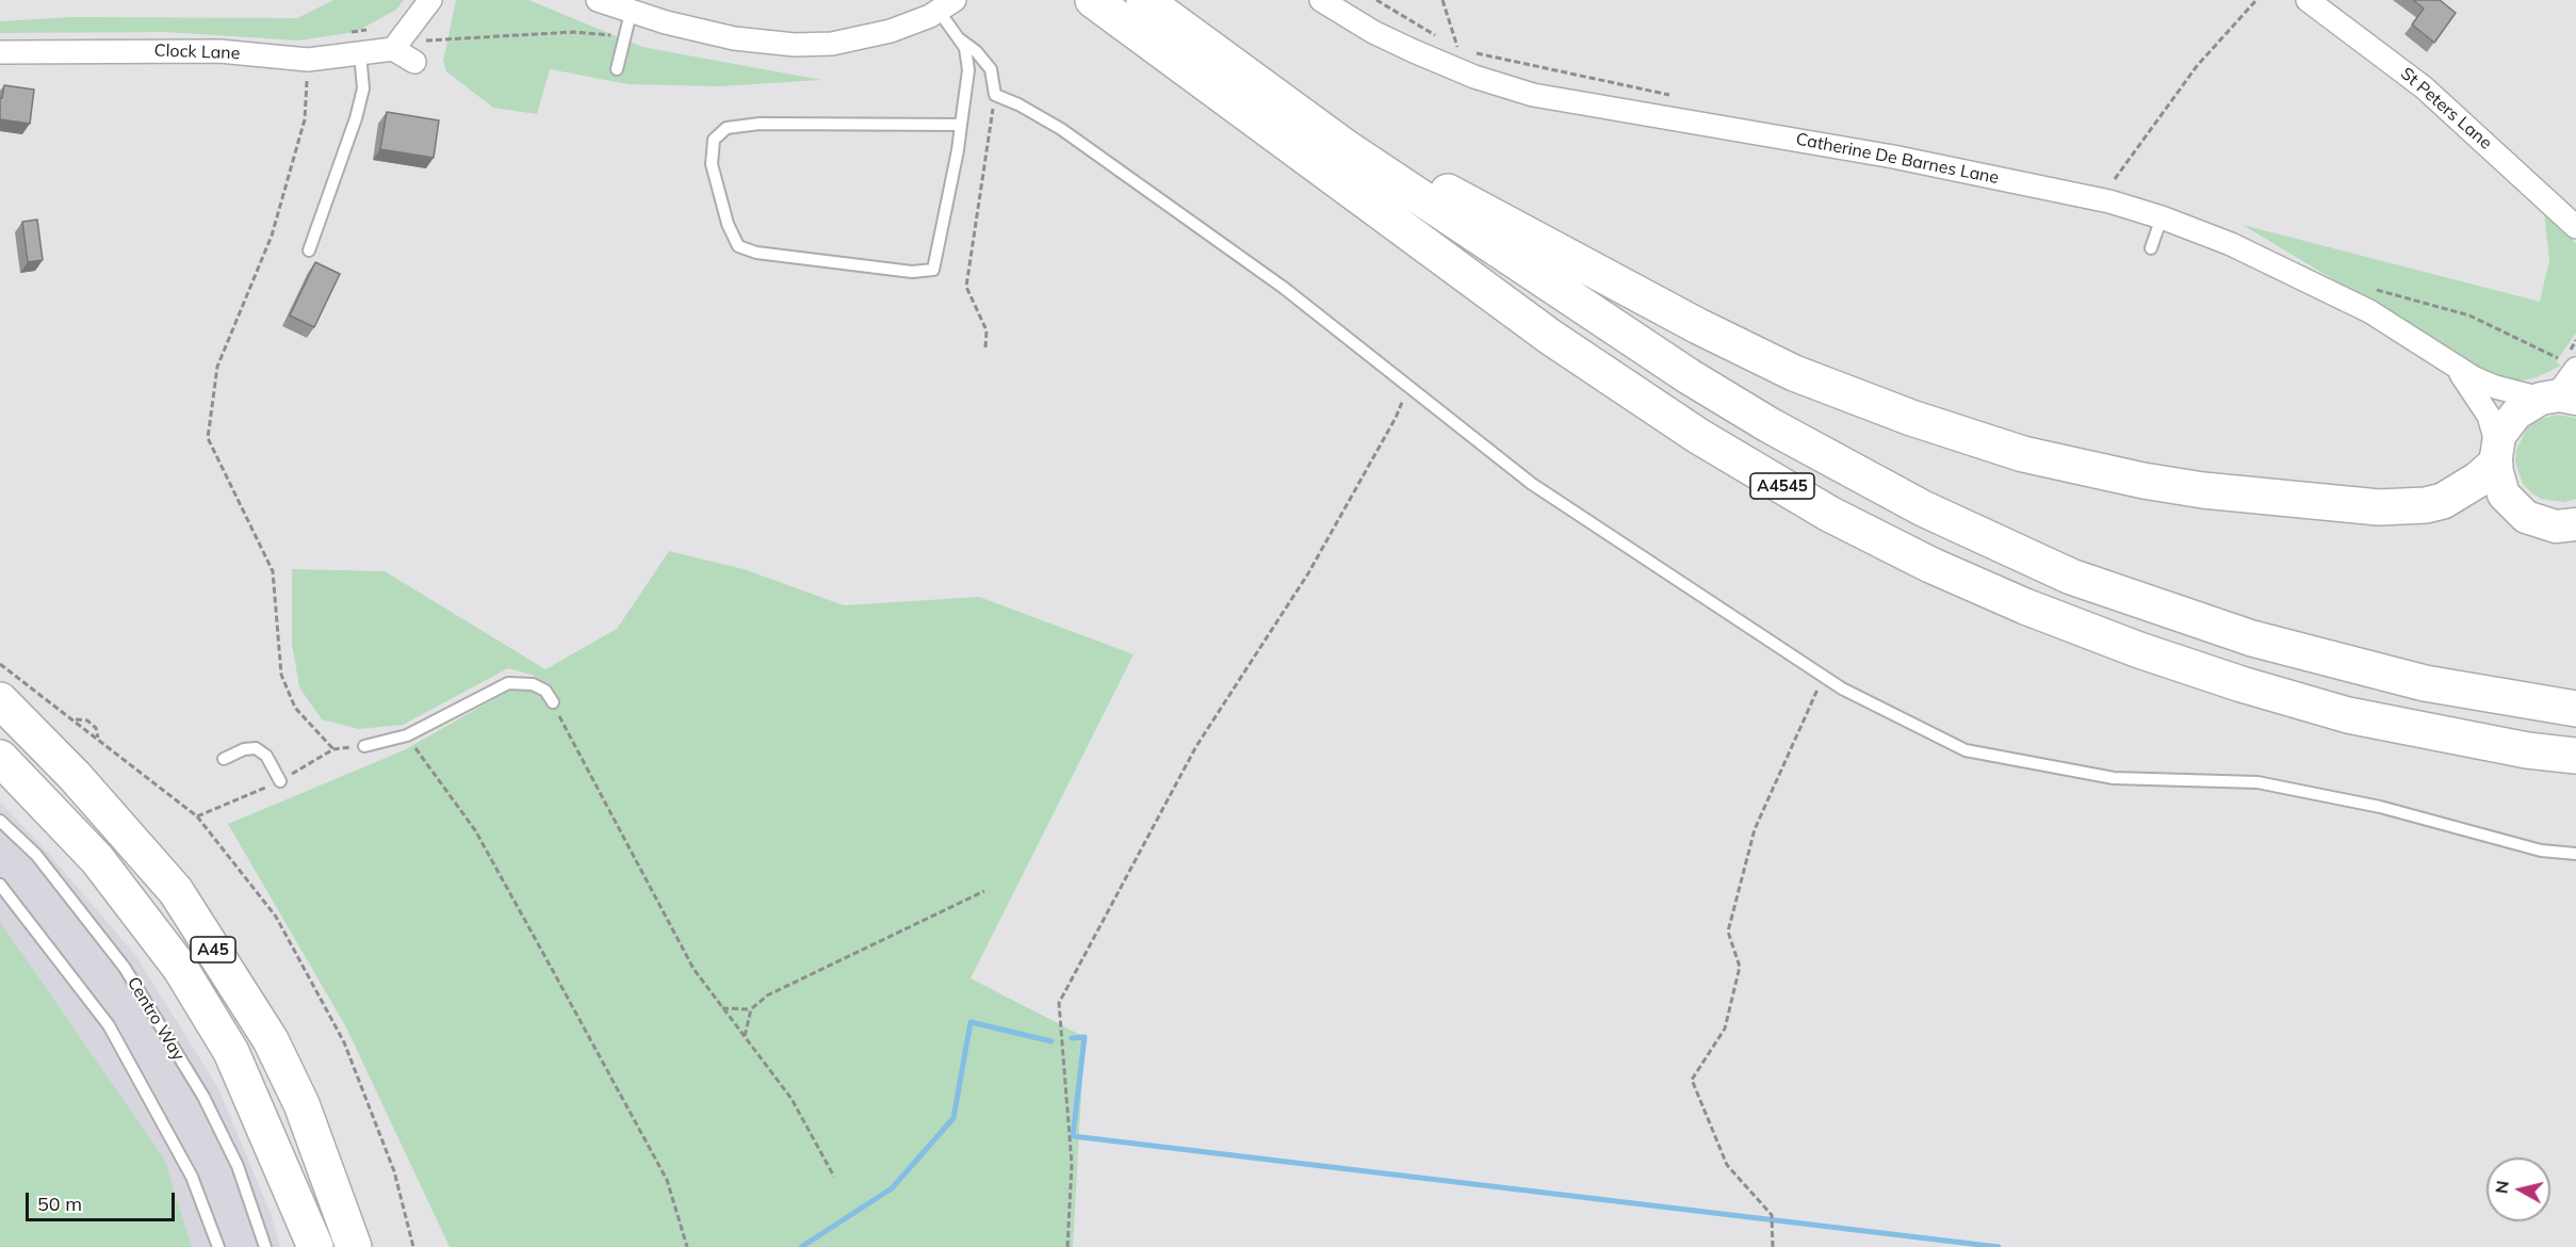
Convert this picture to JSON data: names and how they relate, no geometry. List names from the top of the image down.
{
  "streets": {
    "highway": ["A4545", "A45"],
    "street": ["Clock Lane", "St Peters Lane", "Catherine De Barnes Lane"],
    "lane": ["Centro Way"]
  },
  "scale_bar": "50 m",
  "north": "left"
}
